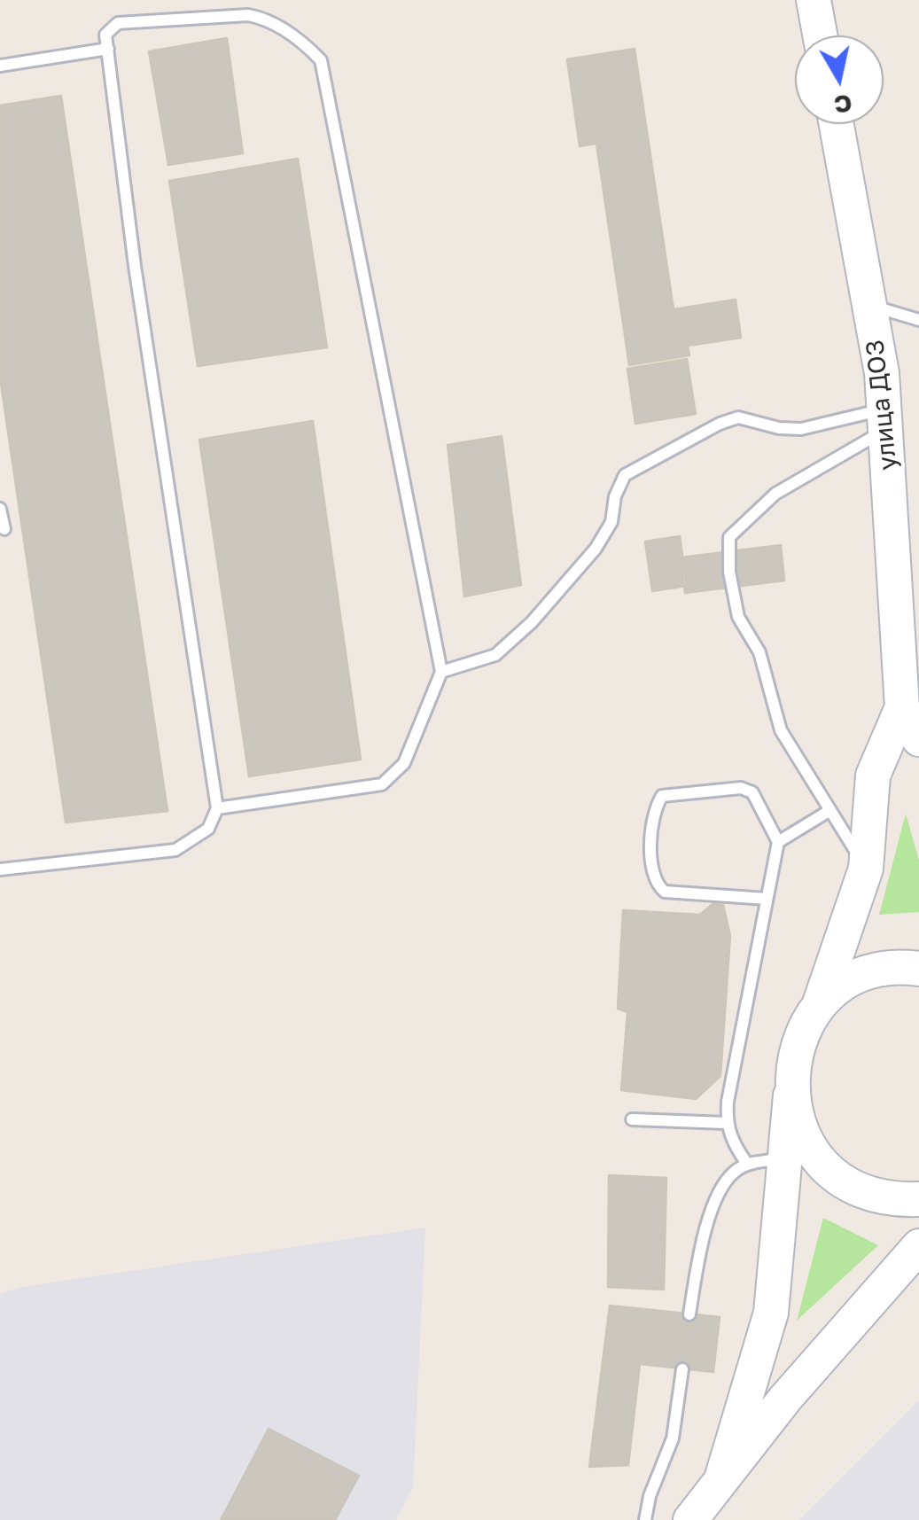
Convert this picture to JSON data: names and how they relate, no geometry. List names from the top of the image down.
{
  "streets": {
    "main road": ["улица ДОЗ"]
  },
  "north": "bottom"
}
